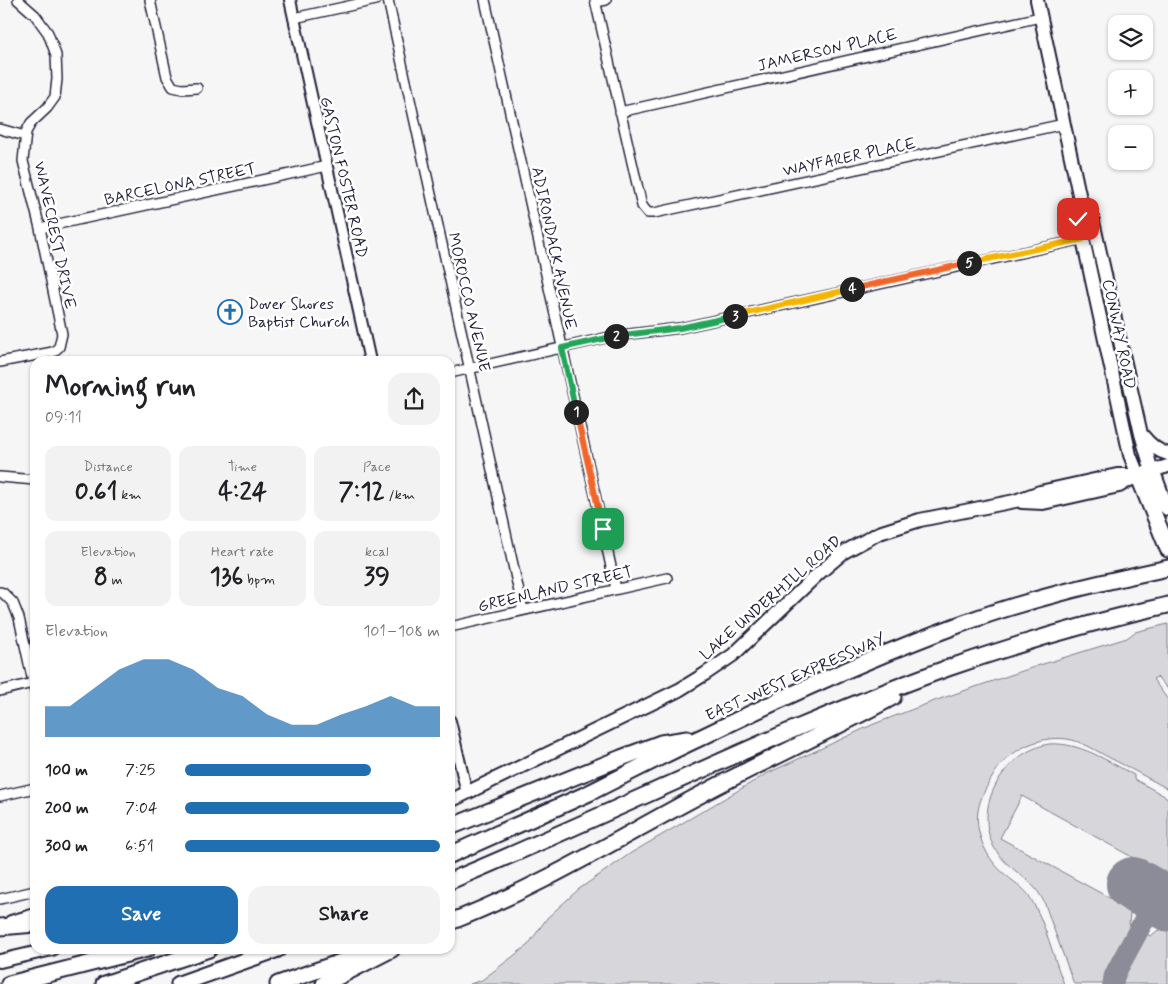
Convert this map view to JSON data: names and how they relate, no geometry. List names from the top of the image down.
{
  "streets": {
    "highway": ["EAST-WEST EXPRESSWAY"],
    "main road": ["CONWAY ROAD", "LAKE UNDERHILL ROAD"],
    "street": [
      "JAMERSON PLACE",
      "WAYFARER PLACE",
      "GASTON FOSTER ROAD",
      "BARCELONA STREET",
      "WAVECREST DRIVE",
      "ADIRONDACK AVENUE",
      "MOROCCO AVENUE",
      "GREENLAND STREET"
    ]
  },
  "crossings": [
    ["JAMERSON PLACE", "WAYFARER PLACE"],
    ["JAMERSON PLACE", "CONWAY ROAD"],
    ["WAYFARER PLACE", "CONWAY ROAD"],
    ["GASTON FOSTER ROAD", "BARCELONA STREET"],
    ["BARCELONA STREET", "WAVECREST DRIVE"],
    ["ADIRONDACK AVENUE", "GREENLAND STREET"],
    ["MOROCCO AVENUE", "GREENLAND STREET"],
    ["CONWAY ROAD", "LAKE UNDERHILL ROAD"]
  ],
  "places": {
    "church": ["Dover Shores Baptist Church"]
  },
  "page": {
    "map_buttons": ["+", "−"],
    "pins": [
      "5",
      "4",
      "3",
      "2",
      "1"
    ],
    "heading": ["Morning run", "09:11"],
    "stats": [
      ["Distance", "0.61 km"],
      ["Time", "4:24"],
      ["Pace", "7:12 /km"],
      ["Elevation", "8 m"],
      ["Heart rate", "136 bpm"],
      ["kcal", "39"]
    ],
    "chart": ["Elevation", "101–108 m"],
    "list": [
      {
        "name": "100 m",
        "note": "7:25"
      },
      {
        "name": "200 m",
        "note": "7:04"
      },
      {
        "name": "300 m",
        "note": "6:51"
      }
    ],
    "buttons": ["Save", "Share"]
  }
}
